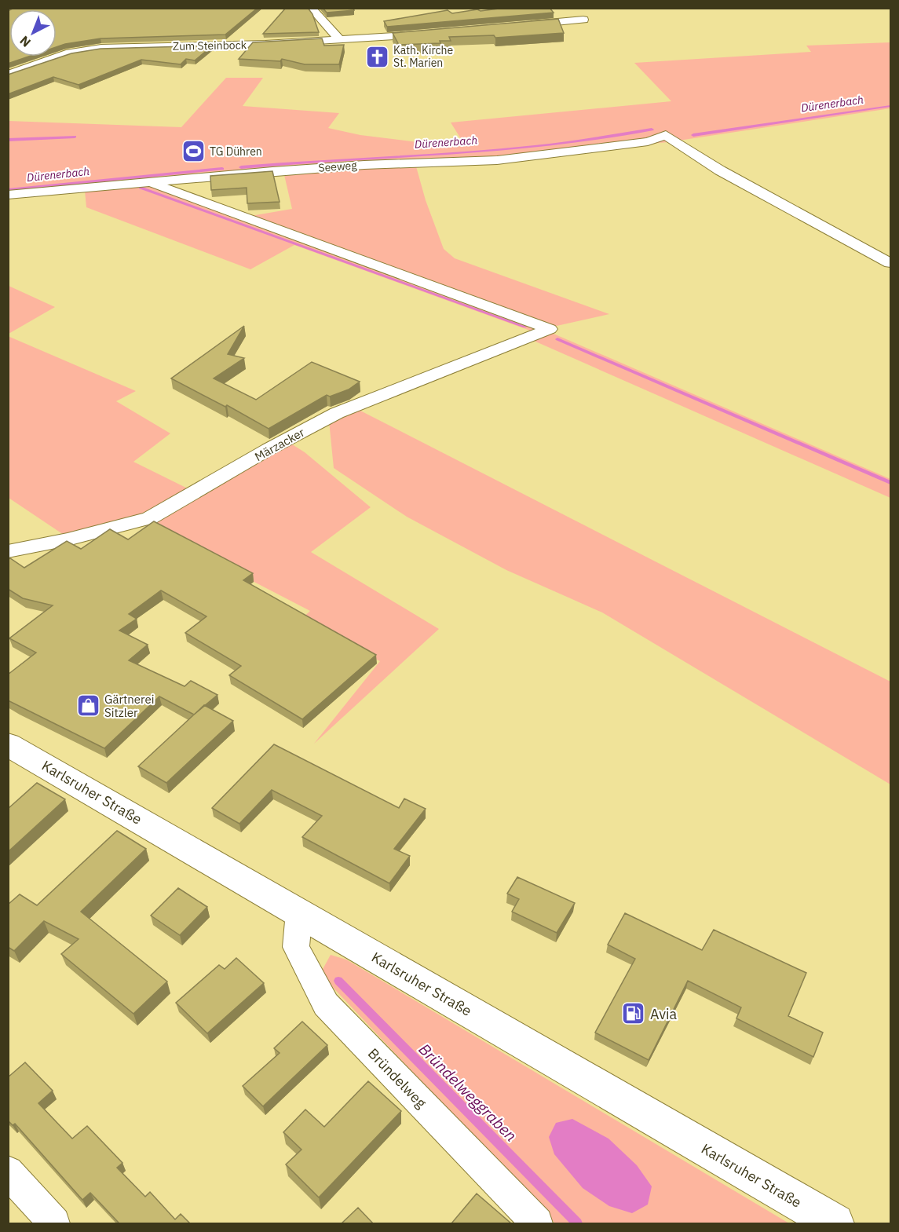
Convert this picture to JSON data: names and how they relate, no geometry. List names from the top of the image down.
{
  "streets": {
    "main road": ["Karlsruher Straße"],
    "street": [
      "Zum Steinbock",
      "Seeweg",
      "Märzacker",
      "Bründelweg"
    ]
  },
  "crossings": [
    ["Seeweg", "Märzacker"],
    ["Karlsruher Straße", "Bründelweg"]
  ],
  "water": ["Dürenerbach", "Bründelweggraben"],
  "places": {
    "church": ["Kath. Kirche St. Marien"],
    "sports": ["TG Dühren"],
    "shop": ["Gärtnerei Sitzler"],
    "fuel station": ["Avia"]
  },
  "north": "bottom left"
}
